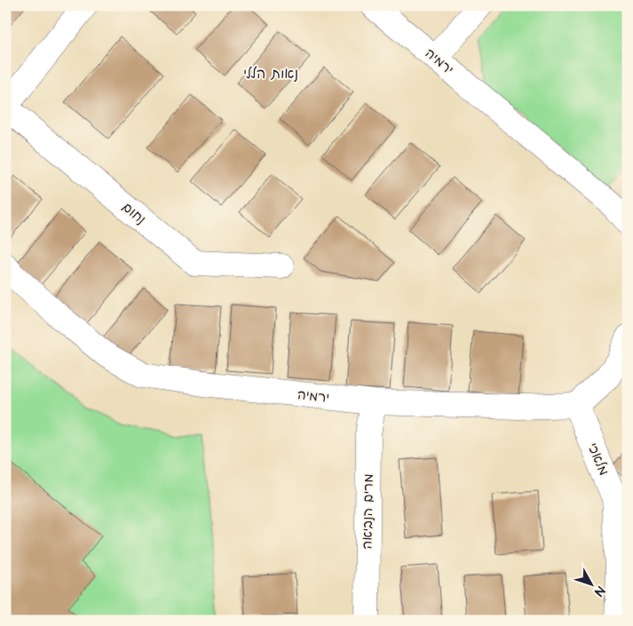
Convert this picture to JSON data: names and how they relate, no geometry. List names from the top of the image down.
{
  "streets": {
    "street": [
      "ירמיה",
      "נחום",
      "מלאכי",
      "מרים הנביאה"
    ]
  },
  "crossings": [
    ["ירמיה", "מלאכי"],
    ["ירמיה", "מרים הנביאה"]
  ],
  "districts": ["נאות הללי"],
  "north": "bottom right"
}
